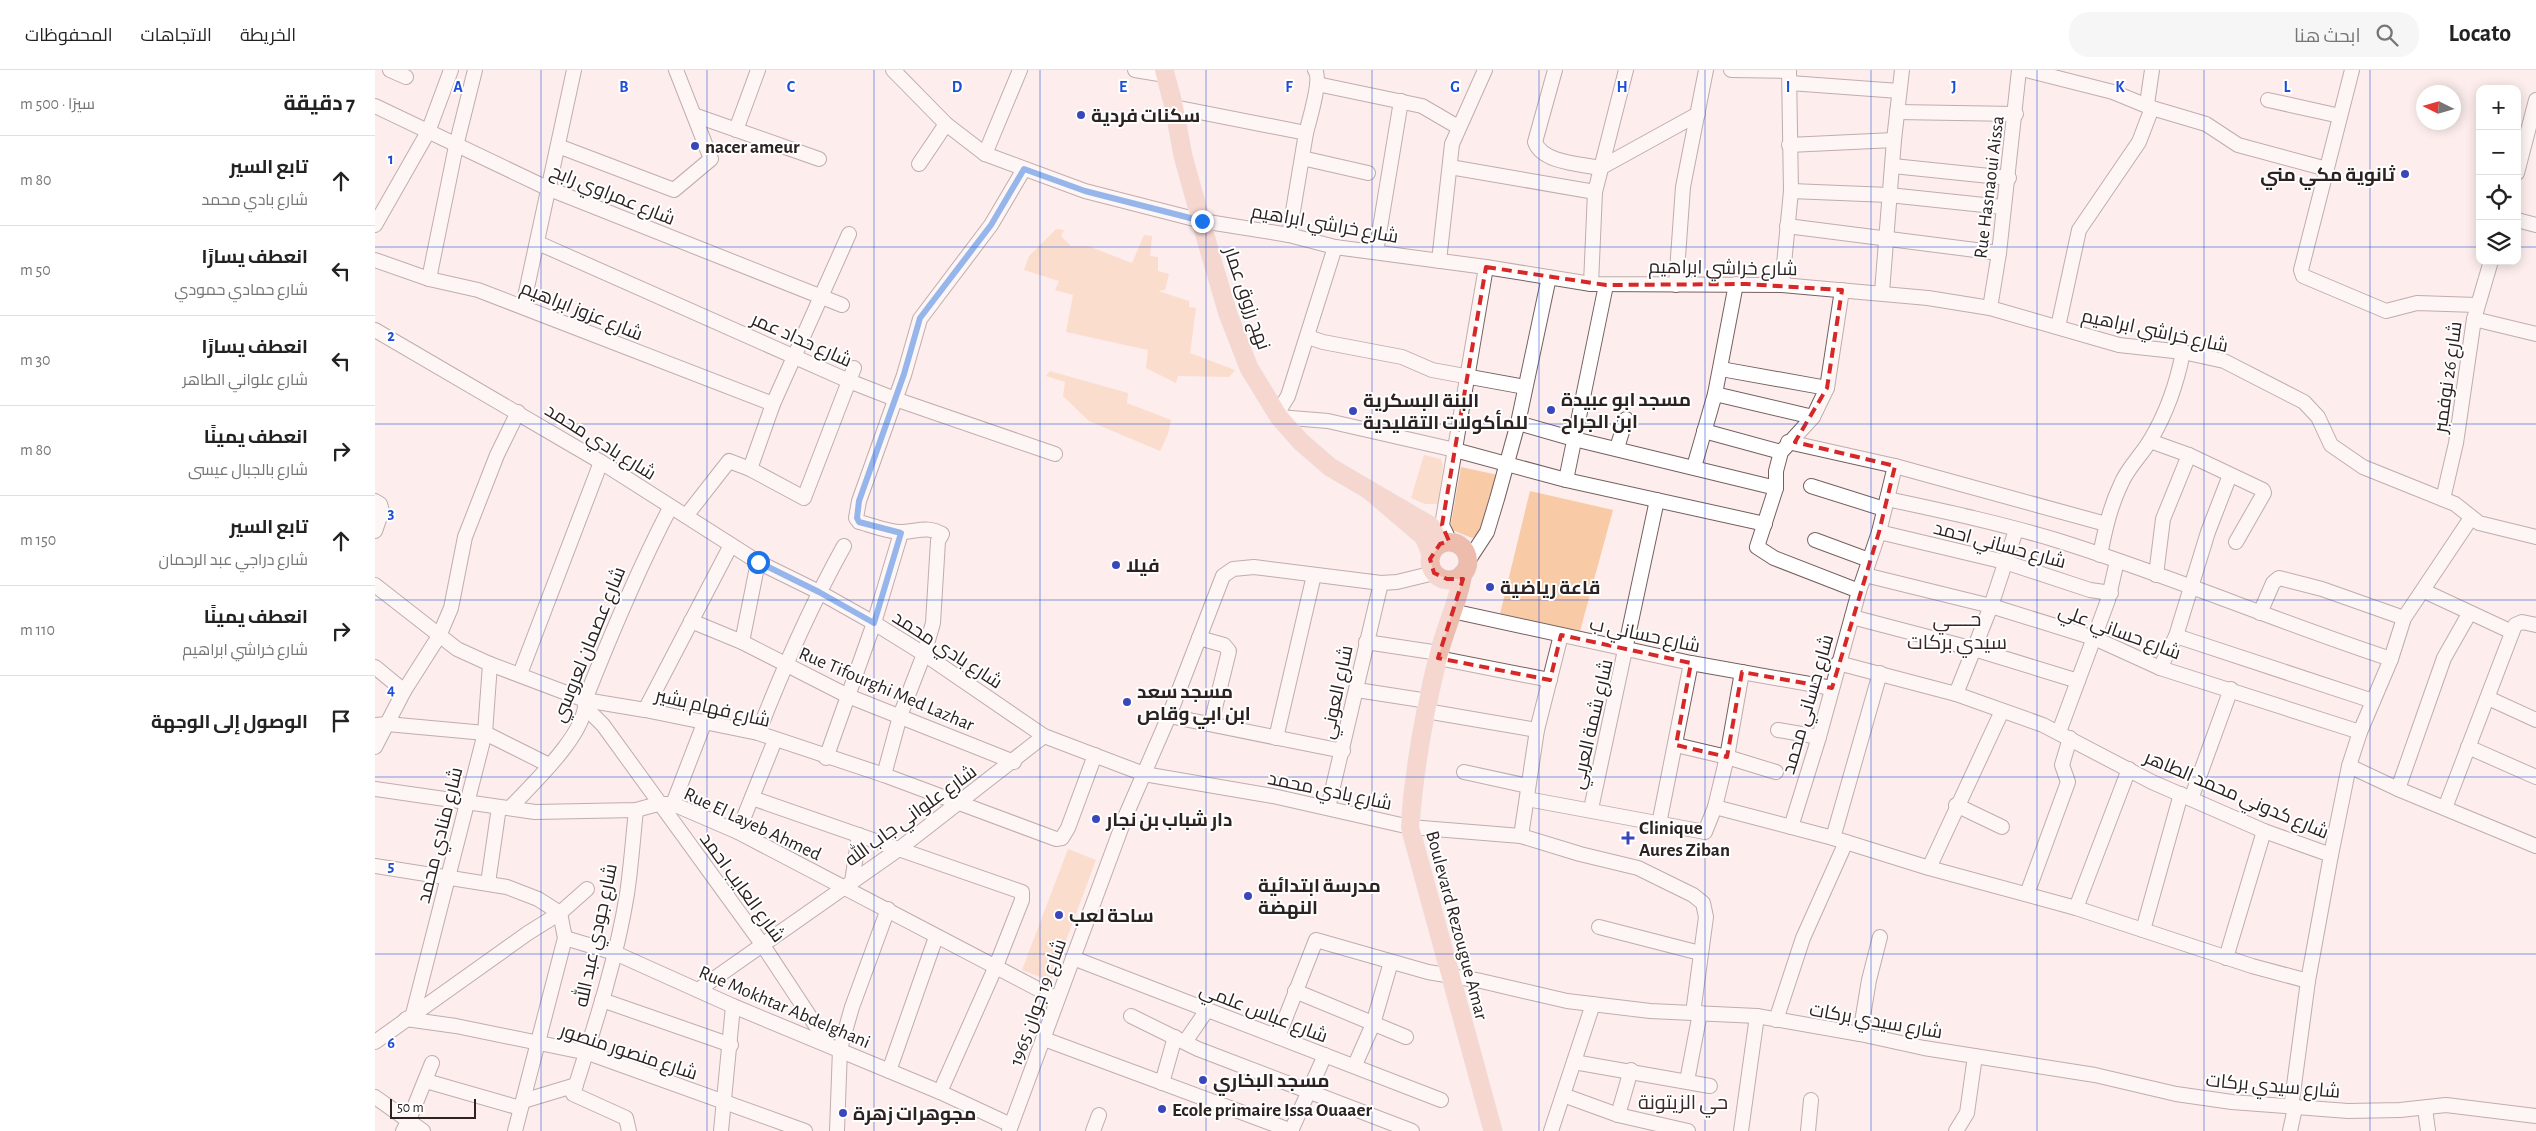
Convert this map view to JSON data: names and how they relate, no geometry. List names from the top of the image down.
{
  "streets": {
    "main road": ["نهج رزوق عمار", "Boulevard Rezougue Amar"],
    "street": [
      "Rue Hasnaoui Aissa",
      "شارع عمراوي رابح",
      "شارع خراشي ابراهيم",
      "شارع عزوز ابراهيم",
      "شارع حداد عمر",
      "شارع 26 نوفمبر",
      "شارع بادي محمد",
      "شارع حساني احمد",
      "شارع حساني علي",
      "شارع حساني ب",
      "شارع عصمان لعروسي",
      "Rue Tifourghi Med Lazhar",
      "شارع العوني",
      "شارع حساني محمد",
      "شارع فهام بشير",
      "شارع شمة العربي",
      "شارع كدوني محمد الطاهر",
      "شارع علواني جاب الله",
      "Rue El Layeb Ahmed",
      "شارع منادي محمد",
      "شارع العايب احمد",
      "شارع جودي عبد الله",
      "شارع 19 جوان 1965",
      "Rue Mokhtar Abdelghani",
      "شارع عباس علمي",
      "شارع سيدي بركات",
      "شارع منصور منصور"
    ]
  },
  "crossings": [
    ["Rue Hasnaoui Aissa", "شارع خراشي ابراهيم"],
    ["شارع خراشي ابراهيم", "نهج رزوق عمار"],
    ["شارع خراشي ابراهيم", "شارع 26 نوفمبر"],
    ["شارع خراشي ابراهيم", "شارع كدوني محمد الطاهر"],
    ["شارع بادي محمد", "شارع عصمان لعروسي"],
    ["شارع بادي محمد", "شارع العوني"],
    ["شارع بادي محمد", "شارع فهام بشير"],
    ["شارع بادي محمد", "شارع علواني جاب الله"],
    ["شارع بادي محمد", "Boulevard Rezougue Amar"],
    ["شارع بادي محمد", "شارع 19 جوان 1965"],
    ["شارع بادي محمد", "شارع سيدي بركات"],
    ["شارع حساني احمد", "شارع حساني محمد"],
    ["شارع حساني علي", "شارع حساني محمد"],
    ["شارع حساني علي", "شارع كدوني محمد الطاهر"],
    ["شارع حساني ب", "شارع حساني محمد"],
    ["شارع حساني ب", "شارع شمة العربي"],
    ["شارع حساني ب", "Boulevard Rezougue Amar"],
    ["شارع عصمان لعروسي", "شارع فهام بشير"],
    ["شارع عصمان لعروسي", "Rue El Layeb Ahmed"],
    ["شارع عصمان لعروسي", "شارع العايب احمد"],
    ["Rue Tifourghi Med Lazhar", "شارع علواني جاب الله"],
    ["شارع العوني", "شارع 19 جوان 1965"],
    ["شارع حساني محمد", "شارع كدوني محمد الطاهر"],
    ["شارع فهام بشير", "شارع علواني جاب الله"],
    ["شارع فهام بشير", "شارع منادي محمد"],
    ["شارع فهام بشير", "شارع العايب احمد"],
    ["شارع علواني جاب الله", "Rue El Layeb Ahmed"],
    ["شارع علواني جاب الله", "شارع العايب احمد"],
    ["شارع علواني جاب الله", "Rue Mokhtar Abdelghani"],
    ["Rue El Layeb Ahmed", "شارع منادي محمد"],
    ["Rue El Layeb Ahmed", "شارع العايب احمد"],
    ["Rue El Layeb Ahmed", "شارع جودي عبد الله"],
    ["Rue El Layeb Ahmed", "شارع 19 جوان 1965"],
    ["شارع منادي محمد", "شارع منصور منصور"],
    ["شارع العايب احمد", "Rue Mokhtar Abdelghani"],
    ["Boulevard Rezougue Amar", "شارع 19 جوان 1965"],
    ["Boulevard Rezougue Amar", "شارع سيدي بركات"],
    ["شارع جودي عبد الله", "Rue Mokhtar Abdelghani"],
    ["شارع جودي عبد الله", "شارع منصور منصور"],
    ["شارع 19 جوان 1965", "Rue Mokhtar Abdelghani"],
    ["شارع 19 جوان 1965", "شارع عباس علمي"],
    ["شارع عباس علمي", "شارع سيدي بركات"]
  ],
  "districts": ["حــــي سيدي بركات", "حي الزيتونة"],
  "places": {
    "other": [
      "سكنات فردية",
      "nacer ameur",
      "ثانوية مكي مني",
      "مسجد ابو عبيدة ابن الجراح",
      "البنة البسكرية للمأكولات التقليدية",
      "فيلا",
      "قاعة رياضية",
      "مسجد سعد ابن ابي وقاص",
      "دار شباب بن نجار",
      "مدرسة ابتدائية النهضة",
      "ساحة لعب",
      "مسجد البخاري",
      "Ecole primaire Issa Ouaaer",
      "مجوهرات زهرة"
    ],
    "health": ["Clinique Aures Ziban"]
  },
  "scale_bar": "50 m",
  "north": "left",
  "page": {
    "header": "Locato",
    "search": "ابحث هنا",
    "nav": ["الخريطة", "الاتجاهات", "المحفوظات"],
    "heading": ["7 دقيقة", "سيرًا · 500 m"],
    "map_buttons": ["+", "−"],
    "list": [
      ["تابع السير", "شارع بادي محمد", "80 m"],
      ["انعطف يسارًا", "شارع حمادي حمودي", "50 m"],
      ["انعطف يسارًا", "شارع علواني الطاهر", "30 m"],
      ["انعطف يمينًا", "شارع بالجبال عيسى", "80 m"],
      ["تابع السير", "شارع دراجي عبد الرحمان", "150 m"],
      ["انعطف يمينًا", "شارع خراشي ابراهيم", "110 m"],
      "الوصول إلى الوجهة"
    ],
    "scale": "50 m"
  },
  "grid": {
    "columns": [
      "A",
      "B",
      "C",
      "D",
      "E",
      "F",
      "G",
      "H",
      "I",
      "J",
      "K",
      "L"
    ],
    "rows": [
      "1",
      "2",
      "3",
      "4",
      "5",
      "6"
    ]
  }
}
